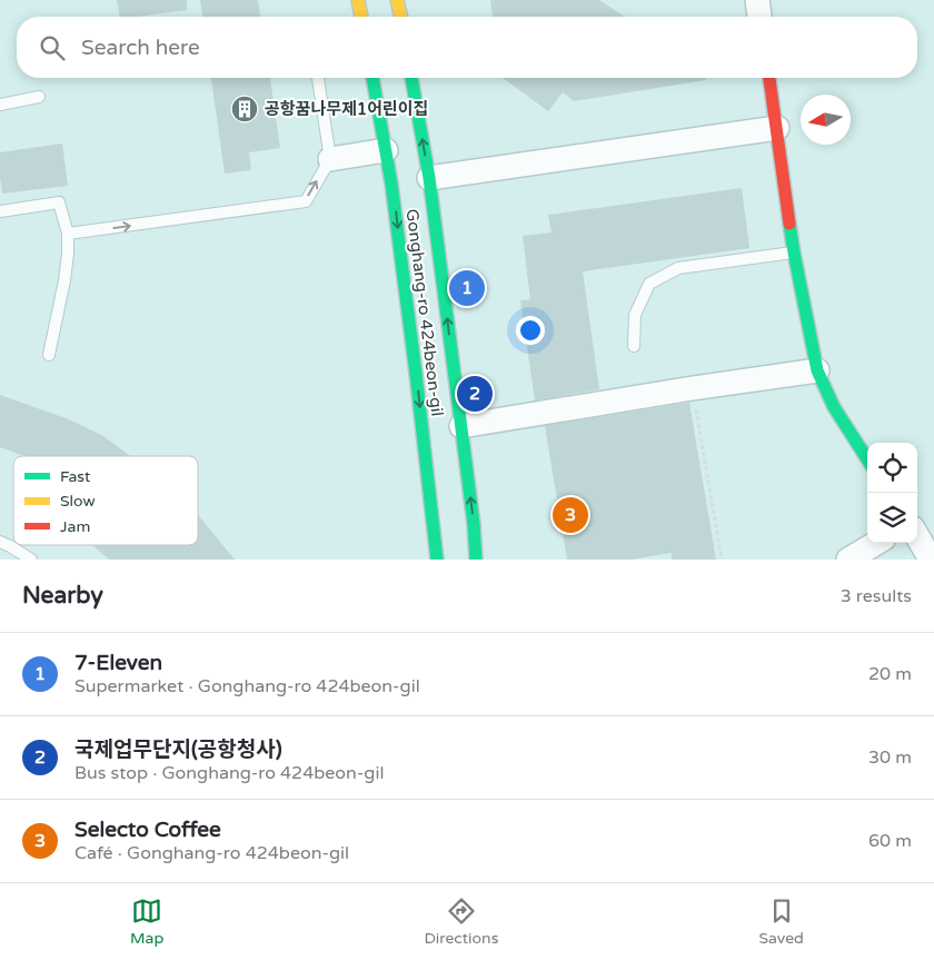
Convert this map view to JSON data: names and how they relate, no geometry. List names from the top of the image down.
{
  "streets": {
    "street": ["Gonghang-ro 424beon-gil"]
  },
  "places": {
    "building": ["공항꿈나무제1어린이집"]
  },
  "legend": ["Fast", "Slow", "Jam"],
  "north": "left",
  "page": {
    "search": "Search here",
    "pins": ["1", "2", "3"],
    "heading": ["Nearby", "3 results"],
    "list": [
      {
        "mark": "1",
        "name": "7-Eleven",
        "note": "Supermarket · Gonghang-ro 424beon-gil",
        "value": "20 m"
      },
      {
        "mark": "2",
        "name": "국제업무단지(공항청사)",
        "note": "Bus stop · Gonghang-ro 424beon-gil",
        "value": "30 m"
      },
      {
        "mark": "3",
        "name": "Selecto Coffee",
        "note": "Café · Gonghang-ro 424beon-gil",
        "value": "60 m"
      }
    ],
    "nav": ["Map", "Directions", "Saved"]
  }
}
